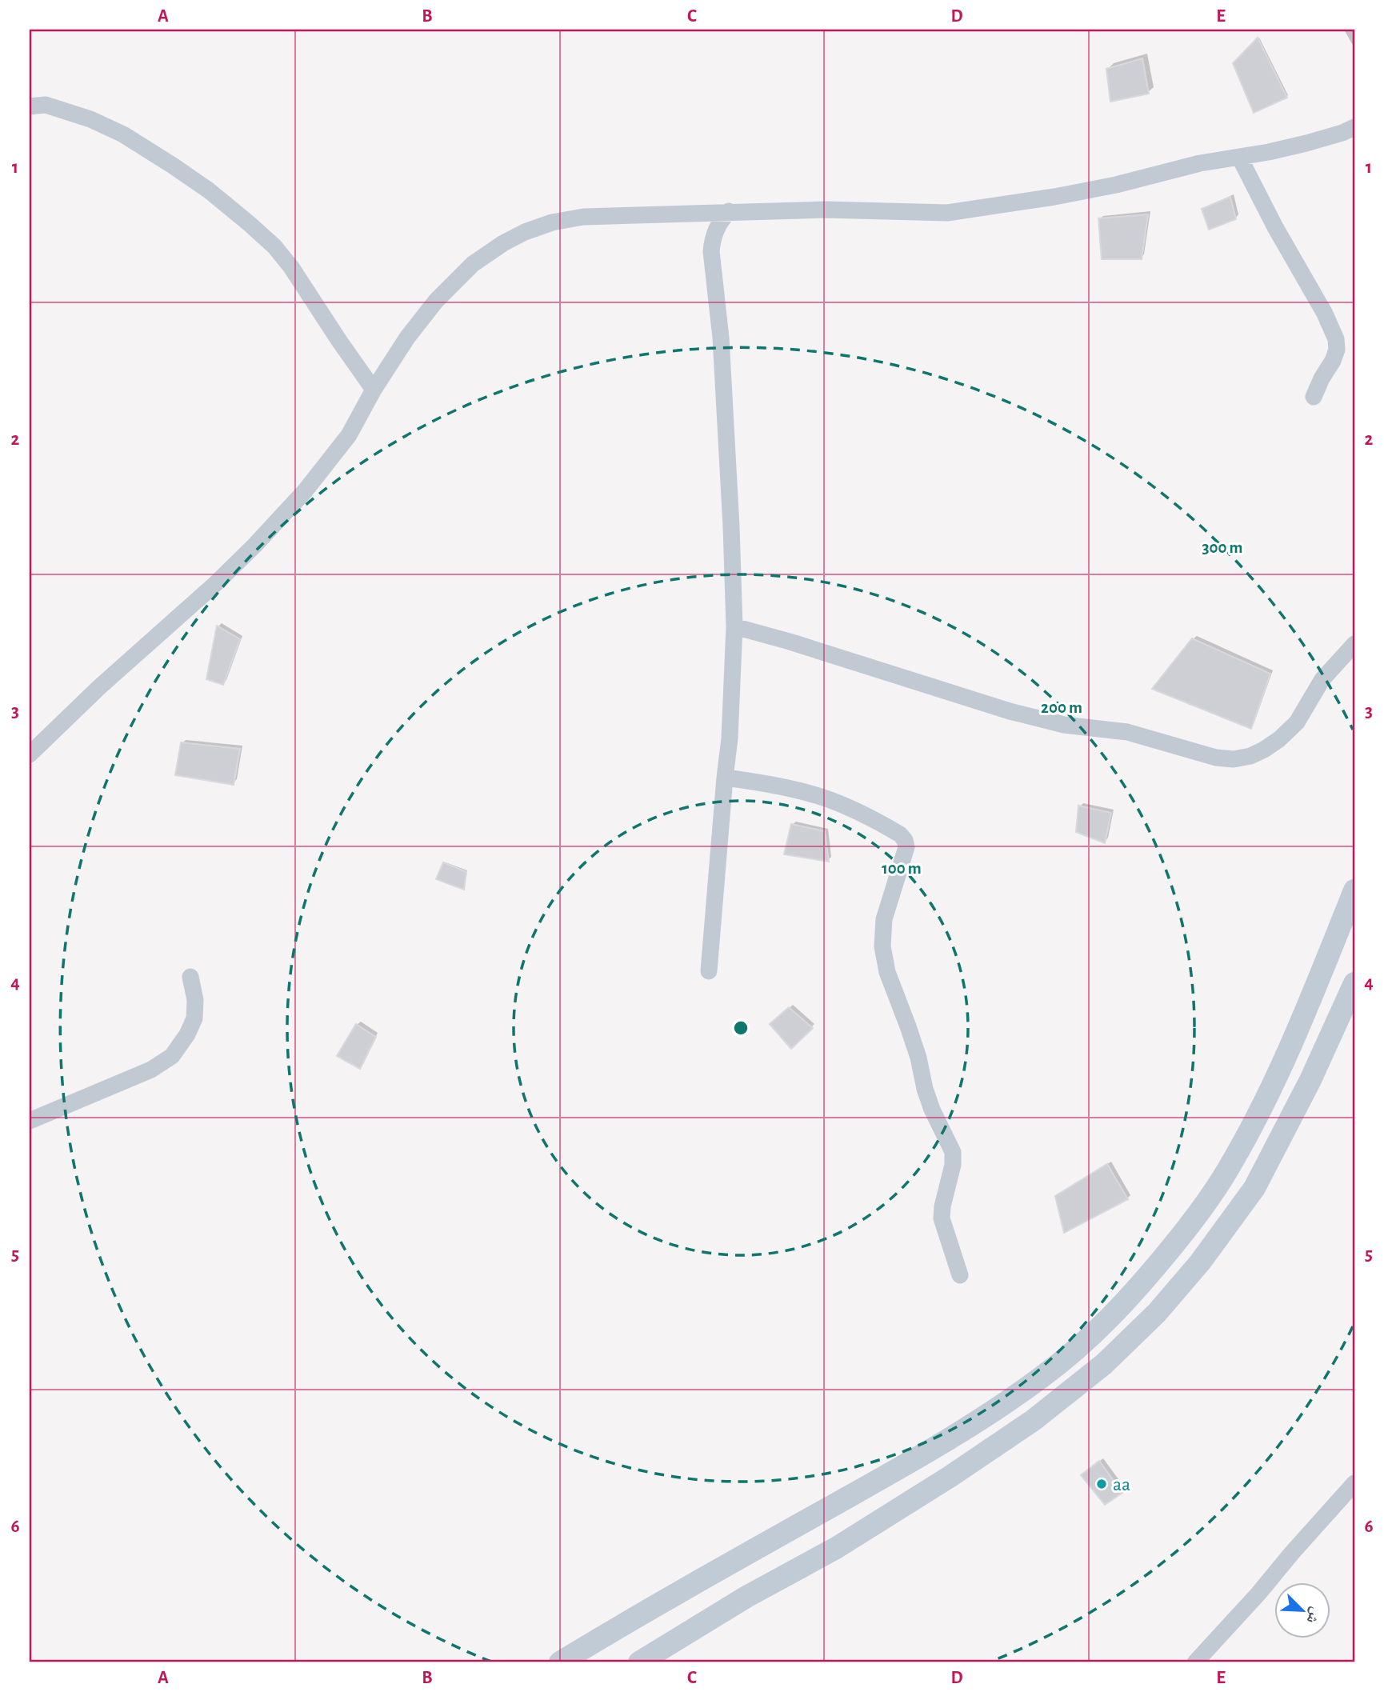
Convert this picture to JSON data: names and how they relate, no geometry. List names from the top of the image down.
{
  "places": ["aa"],
  "north": "bottom right",
  "grid": {
    "columns": [
      "A",
      "B",
      "C",
      "D",
      "E"
    ],
    "rows": [
      "1",
      "2",
      "3",
      "4",
      "5",
      "6"
    ]
  },
  "rings": ["300 m", "200 m", "100 m"]
}
